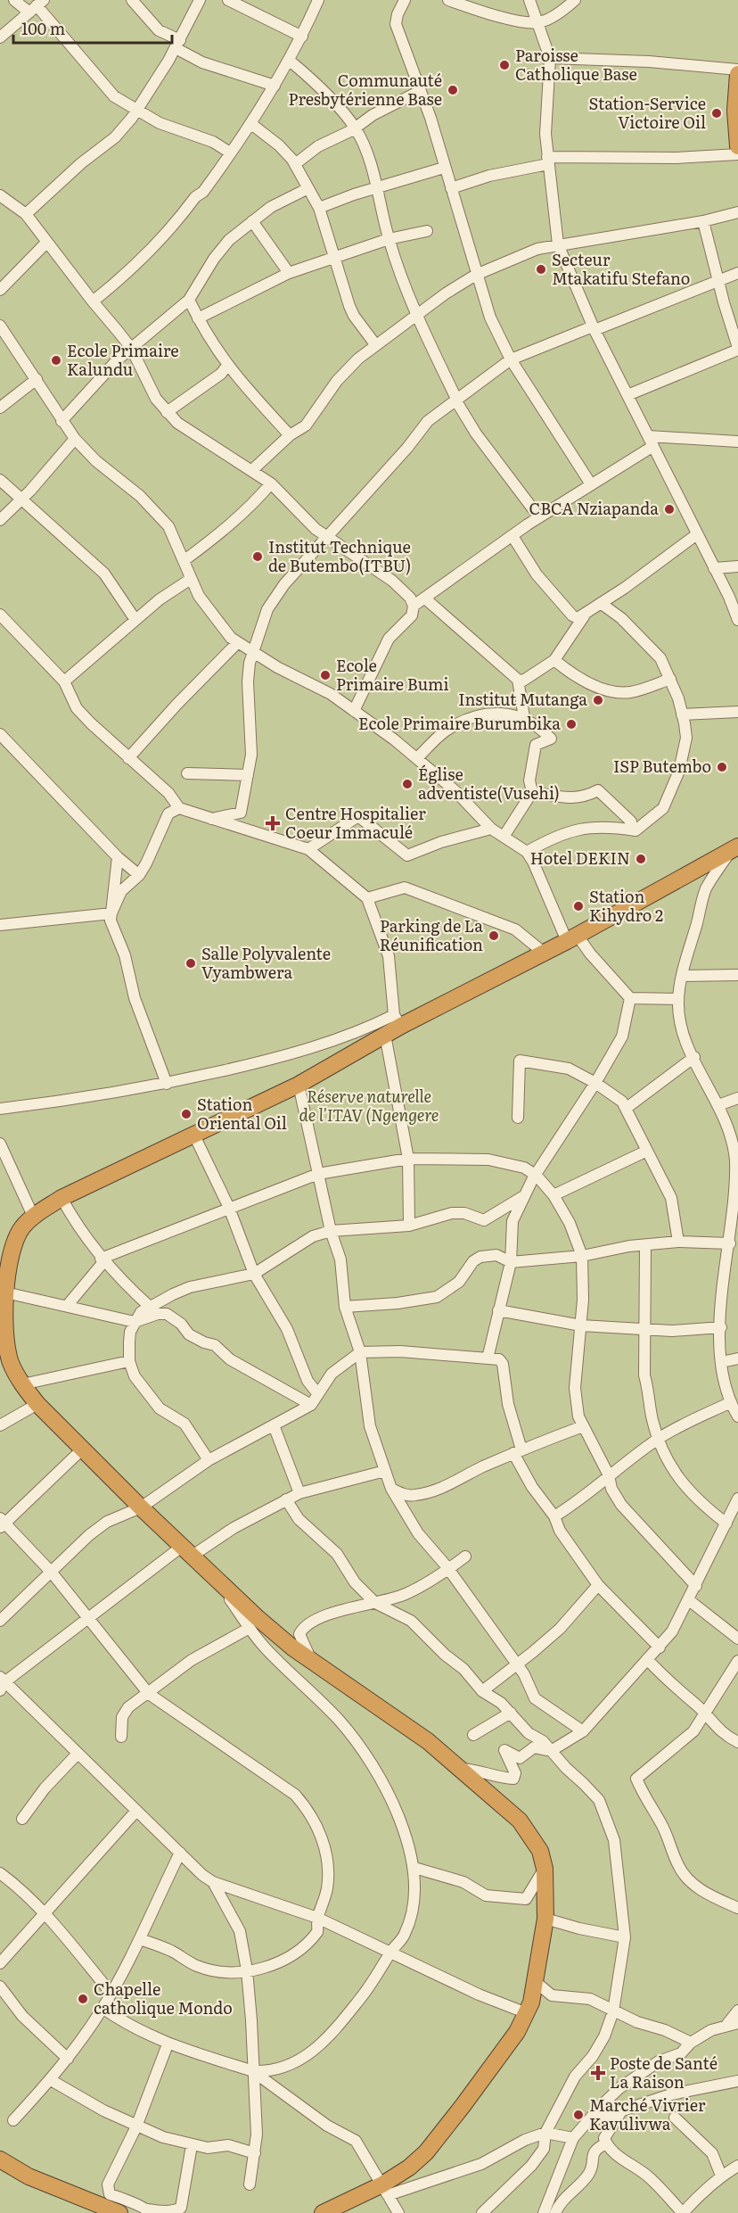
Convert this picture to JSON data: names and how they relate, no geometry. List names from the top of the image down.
{
  "parks": ["Réserve naturelle de l'ITAV (Ngengere"],
  "places": {
    "other": [
      "Paroisse Catholique Base",
      "Communauté Presbytérienne Base",
      "Station-Service Victoire Oil",
      "Secteur Mtakatifu Stefano",
      "Ecole Primaire Kalundu",
      "CBCA Nziapanda",
      "Institut Technique de Butembo(ITBU)",
      "Ecole Primaire Bumi",
      "Institut Mutanga",
      "Ecole Primaire Burumbika",
      "ISP Butembo",
      "Église adventiste(Vusehi)",
      "Hotel DEKIN",
      "Station Kihydro 2",
      "Parking de La Réunification",
      "Salle Polyvalente Vyambwera",
      "Station Oriental Oil",
      "Chapelle catholique Mondo",
      "Marché Vivrier Kavulivwa"
    ],
    "health": ["Centre Hospitalier Coeur Immaculé", "Poste de Santé La Raison"]
  },
  "scale_bar": "100 m"
}
